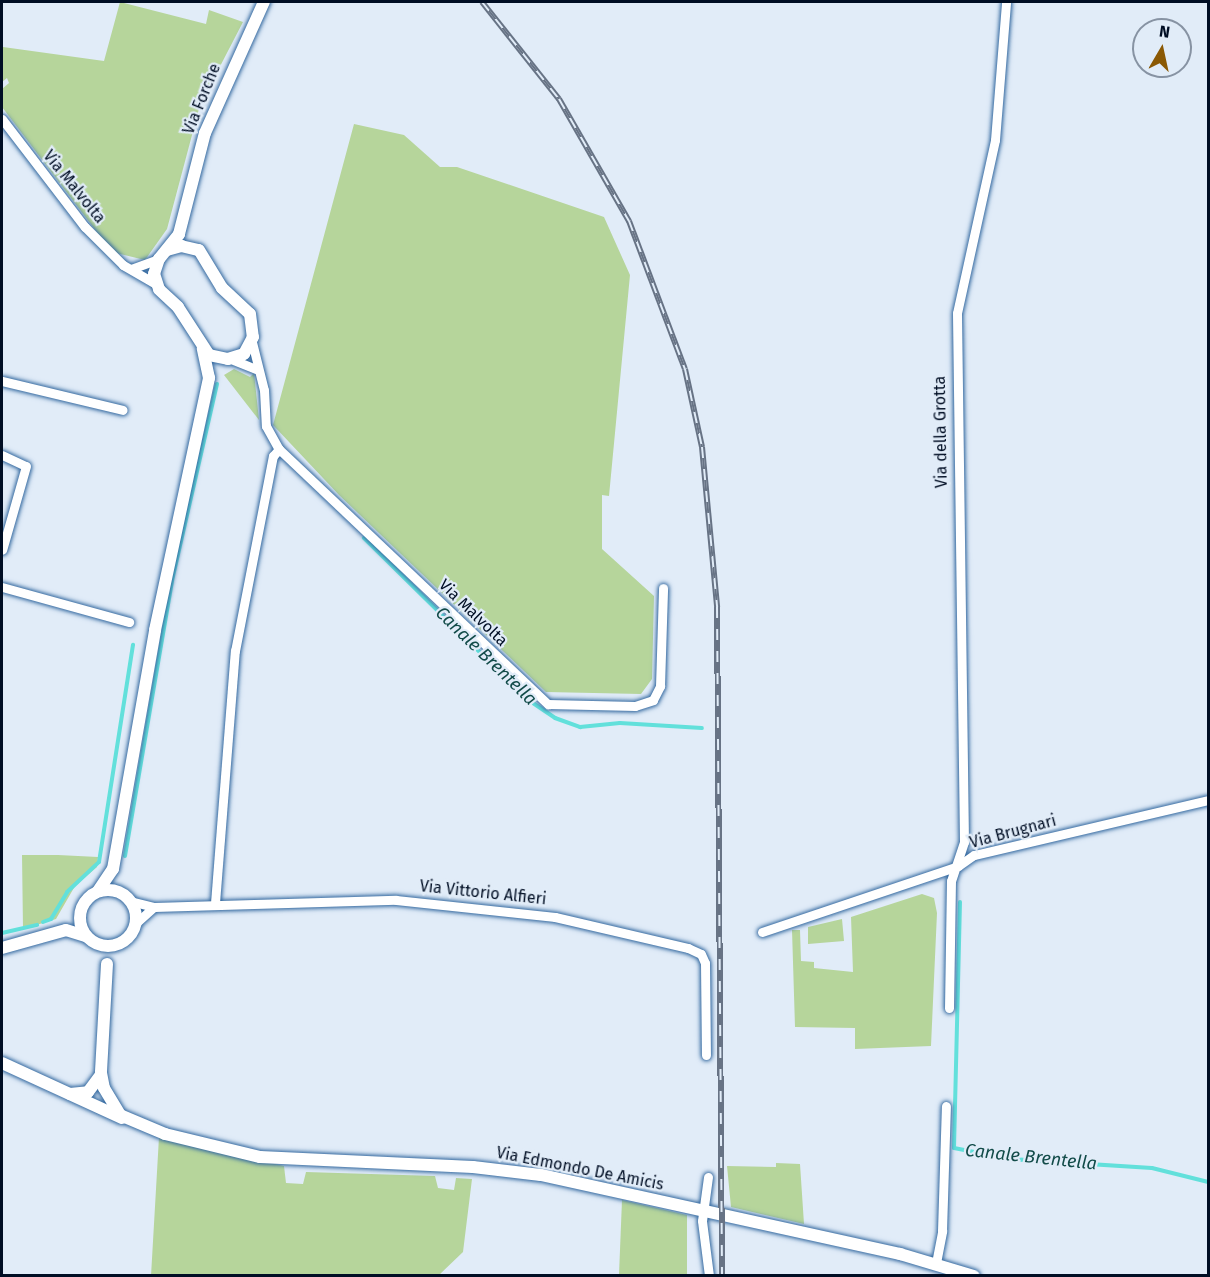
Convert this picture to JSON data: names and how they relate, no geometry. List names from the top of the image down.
{
  "streets": {
    "street": [
      "Via Forche",
      "Via Malvolta",
      "Via della Grotta",
      "Via Brugnari",
      "Via Vittorio Alfieri",
      "Via Edmondo De Amicis"
    ]
  },
  "crossings": [
    ["Via della Grotta", "Via Brugnari"]
  ],
  "water": ["Canale Brentella"],
  "north": "top"
}
